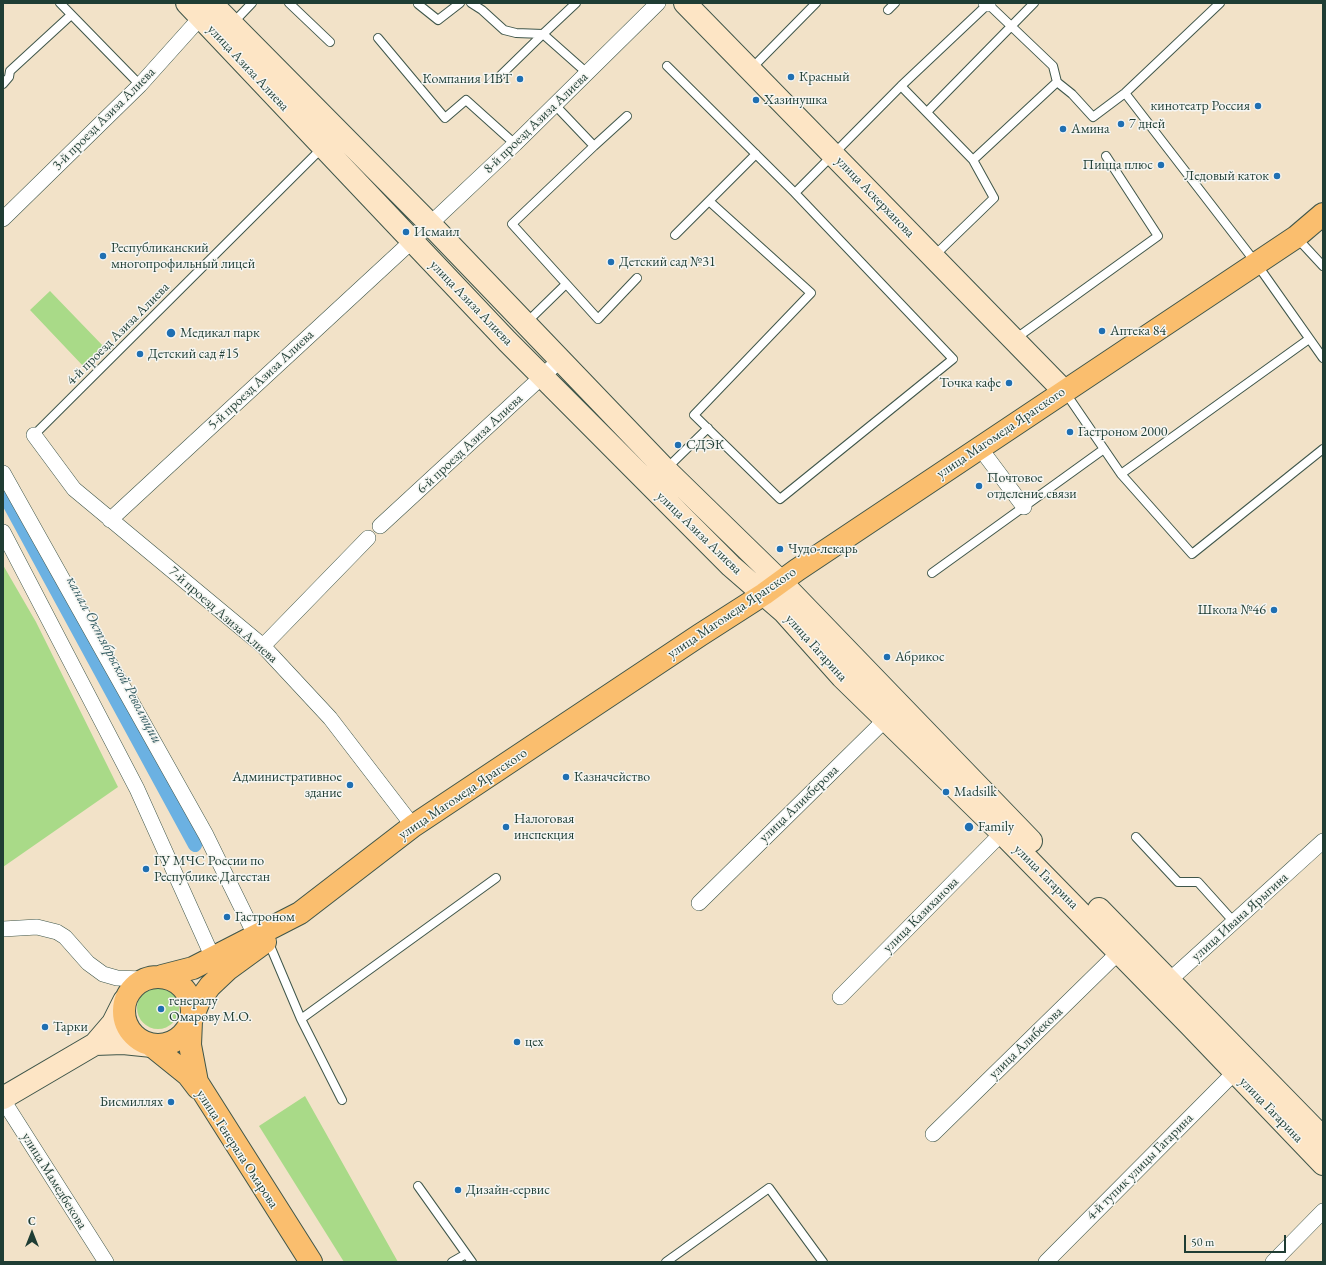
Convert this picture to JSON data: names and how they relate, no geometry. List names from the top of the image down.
{
  "streets": {
    "main road": [
      "улица Азиза Алиева",
      "улица Аскерханова",
      "улица Магомеда Ярагского",
      "улица Гагарина",
      "улица Генерала Омарова"
    ],
    "street": [
      "3-й проезд Азиза Алиева",
      "8-й проезд Азиза Алиева",
      "5-й проезд Азиза Алиева",
      "6-й проезд Азиза Алиева",
      "7-й проезд Азиза Алиева",
      "улица Аликберова",
      "улица Казиханова",
      "улица Ивана Ярыгина",
      "улица Алибекова",
      "4-й тупик улицы Гагарина",
      "улица Мамедбекова"
    ],
    "lane": ["4-й проезд Азиза Алиева"]
  },
  "crossings": [
    ["улица Азиза Алиева", "3-й проезд Азиза Алиева"],
    ["улица Азиза Алиева", "8-й проезд Азиза Алиева"],
    ["улица Азиза Алиева", "4-й проезд Азиза Алиева"],
    ["улица Азиза Алиева", "5-й проезд Азиза Алиева"],
    ["улица Азиза Алиева", "улица Магомеда Ярагского"],
    ["улица Азиза Алиева", "6-й проезд Азиза Алиева"],
    ["улица Азиза Алиева", "улица Гагарина"],
    ["8-й проезд Азиза Алиева", "5-й проезд Азиза Алиева"],
    ["улица Аскерханова", "улица Магомеда Ярагского"],
    ["4-й проезд Азиза Алиева", "7-й проезд Азиза Алиева"],
    ["5-й проезд Азиза Алиева", "7-й проезд Азиза Алиева"],
    ["улица Магомеда Ярагского", "7-й проезд Азиза Алиева"],
    ["улица Магомеда Ярагского", "улица Гагарина"],
    ["улица Магомеда Ярагского", "улица Генерала Омарова"],
    ["улица Гагарина", "улица Аликберова"],
    ["улица Гагарина", "улица Казиханова"],
    ["улица Гагарина", "улица Ивана Ярыгина"],
    ["улица Гагарина", "улица Алибекова"],
    ["улица Гагарина", "4-й тупик улицы Гагарина"]
  ],
  "water": ["канал Октябрьской Революции"],
  "places": [
    "Красный",
    "Компания ИВТ",
    "Хазинушка",
    "кинотеатр Россия",
    "7 дней",
    "Амина",
    "Пицца плюс",
    "Ледовый каток",
    "Исмаил",
    "Республиканский многопрофильный лицей",
    "Детский сад №31",
    "Аптека 84",
    "Медикал парк",
    "Детский сад #15",
    "Точка кафе",
    "Гастроном 2000",
    "СДЭК",
    "Почтовое отделение связи",
    "Чудо-лекарь",
    "Школа №46",
    "Абрикос",
    "Казначейство",
    "Административное здание",
    "Madsilk",
    "Налоговая инспекция",
    "Family",
    "ГУ МЧС России по Республике Дагестан",
    "Гастроном",
    "генералу Омарову М.О.",
    "Тарки",
    "цех",
    "Бисмиллях",
    "Дизайн-сервис"
  ],
  "scale_bar": "50 m",
  "north": "top"
}
